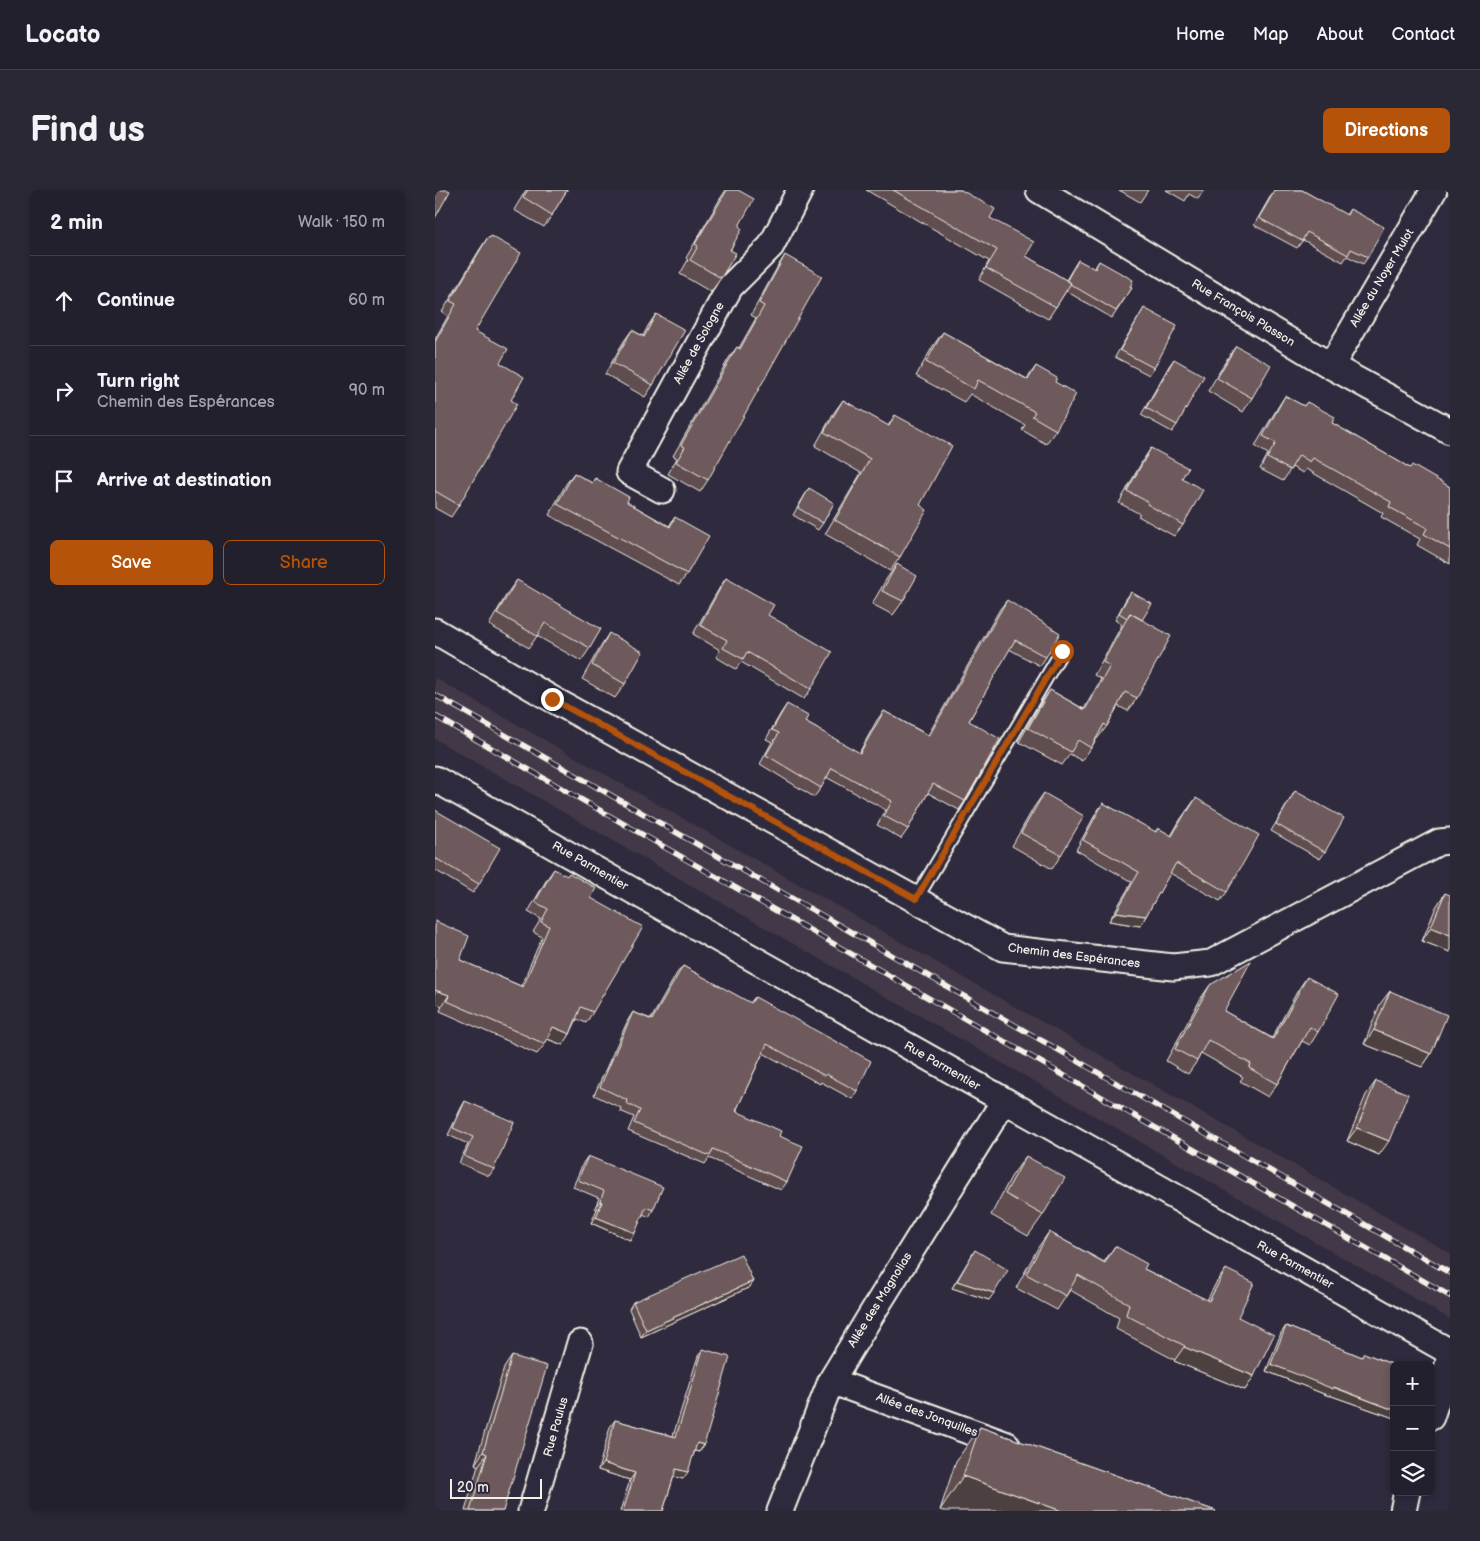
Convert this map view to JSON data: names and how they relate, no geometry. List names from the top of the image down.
{
  "streets": {
    "street": [
      "Allée du Noyer Mulot",
      "Rue François Plasson",
      "Allée de Sologne",
      "Rue Parmentier",
      "Chemin des Espérances",
      "Allée des Magnolias",
      "Allée des Jonquilles",
      "Rue Paulus"
    ]
  },
  "crossings": [
    ["Allée du Noyer Mulot", "Rue François Plasson"],
    ["Rue Parmentier", "Allée des Magnolias"],
    ["Allée des Magnolias", "Allée des Jonquilles"]
  ],
  "scale_bar": "20 m",
  "page": {
    "header": "Locato",
    "nav": [
      "Home",
      "Map",
      "About",
      "Contact"
    ],
    "buttons": [
      "Directions",
      ["Save", "Share"]
    ],
    "title": "Find us",
    "heading": ["2 min", "Walk · 150 m"],
    "list": [
      ["Continue", "60 m"],
      ["Turn right", "Chemin des Espérances", "90 m"],
      "Arrive at destination"
    ],
    "map_buttons": ["+", "−"],
    "scale": "20 m"
  }
}
